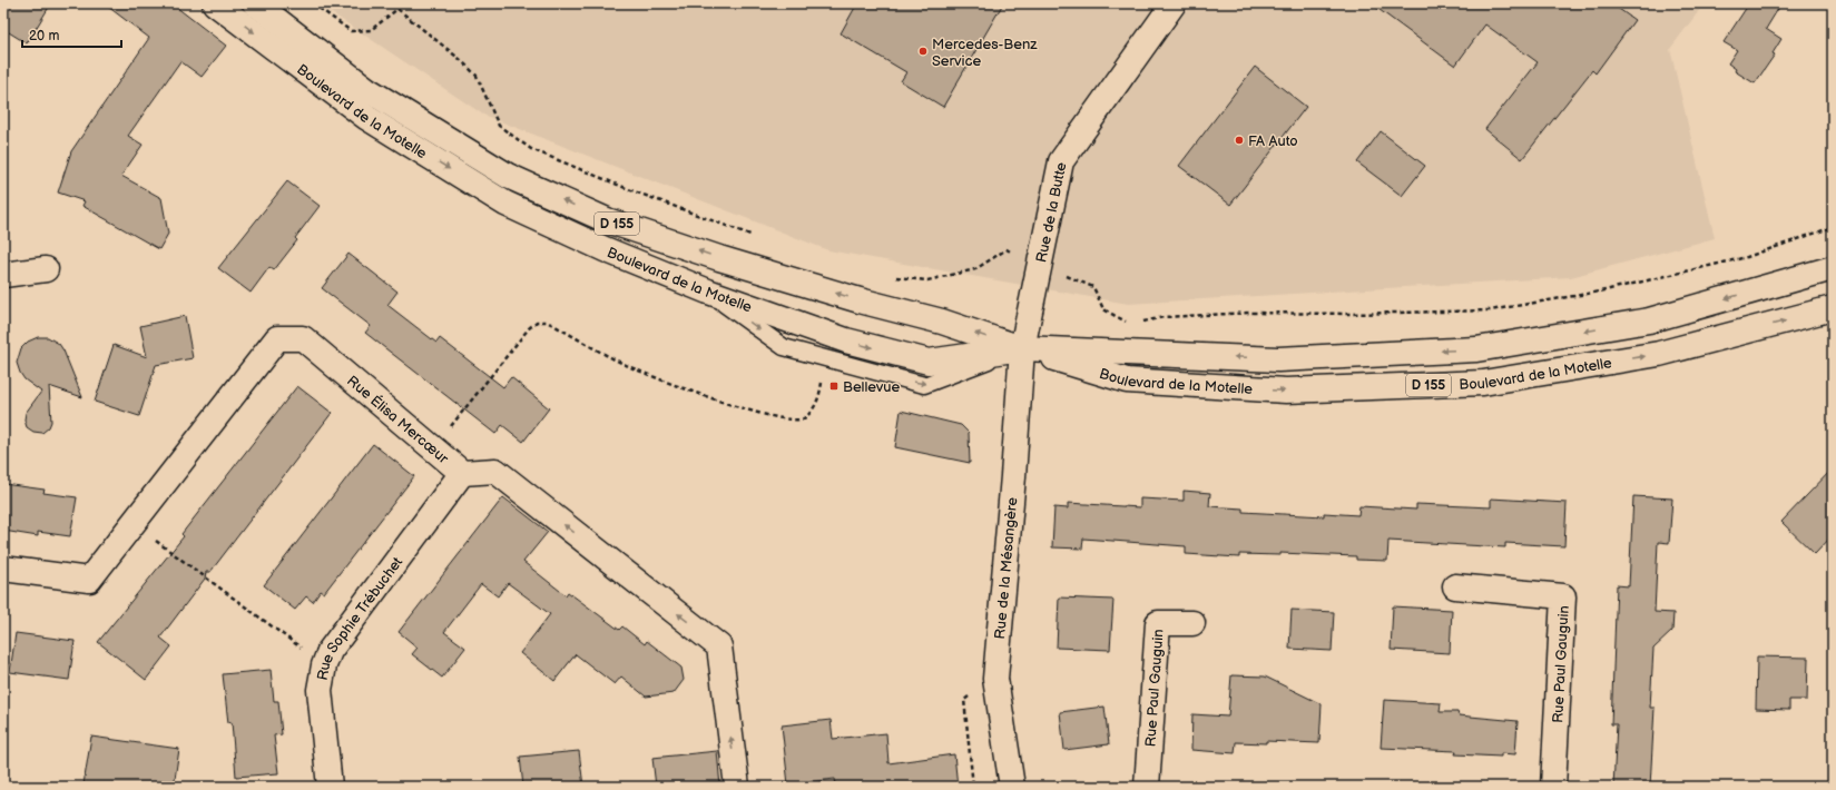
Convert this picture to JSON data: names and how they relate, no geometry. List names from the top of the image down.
{
  "streets": {
    "main road": [
      "Boulevard de la Motelle",
      "Rue de la Butte",
      "D 155",
      "Rue Élisa Mercœur",
      "Rue de la Mésangère",
      "Rue Sophie Trébuchet",
      "Rue Paul Gauguin"
    ]
  },
  "crossings": [
    ["Boulevard de la Motelle", "Rue de la Butte"],
    ["Boulevard de la Motelle", "Rue de la Mésangère"],
    ["Rue de la Butte", "Rue de la Mésangère"],
    ["Rue Élisa Mercœur", "Rue Sophie Trébuchet"]
  ],
  "one_way": ["Rue Élisa Mercœur"],
  "places": {
    "other": ["Mercedes-Benz Service", "FA Auto"],
    "transit": ["Bellevue"]
  },
  "scale_bar": "20 m"
}
